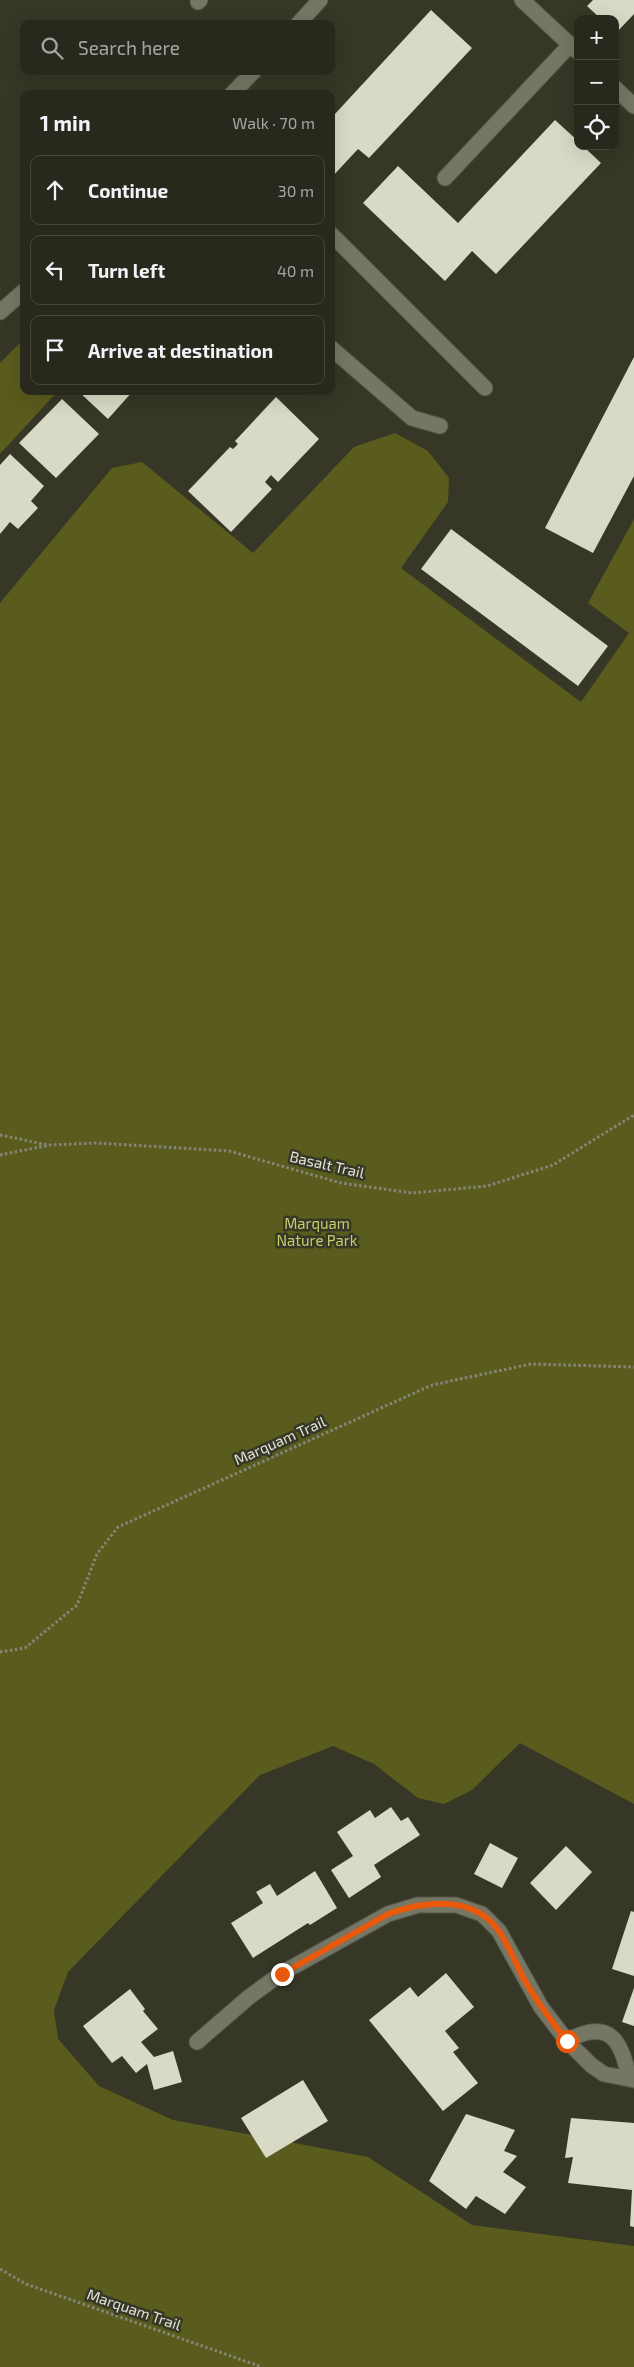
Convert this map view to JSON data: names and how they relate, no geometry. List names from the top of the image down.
{
  "streets": {
    "path": ["Basalt Trail", "Marquam Trail"]
  },
  "parks": ["Marquam Nature Park"],
  "page": {
    "map_buttons": ["+", "−"],
    "search": "Search here",
    "heading": ["1 min", "Walk · 70 m"],
    "list": [
      ["Continue", "30 m"],
      ["Turn left", "40 m"],
      "Arrive at destination"
    ]
  }
}
